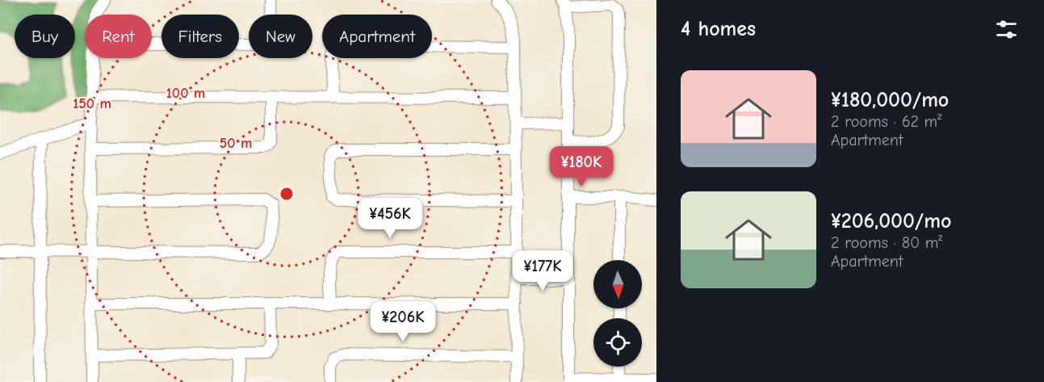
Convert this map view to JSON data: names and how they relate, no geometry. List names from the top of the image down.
{
  "north": "bottom",
  "page": {
    "heading": "4 homes",
    "chip": [
      "Buy",
      "Rent",
      "Filters",
      "New",
      "Apartment"
    ],
    "list": [
      {
        "name": "¥180,000/mo",
        "note": "2 rooms · 62 m² · Apartment"
      },
      {
        "name": "¥206,000/mo",
        "note": "2 rooms · 80 m² · Apartment"
      }
    ],
    "price": [
      "¥180K",
      "¥456K",
      "¥177K",
      "¥206K"
    ]
  },
  "rings": ["100 m", "150 m", "50 m"]
}
